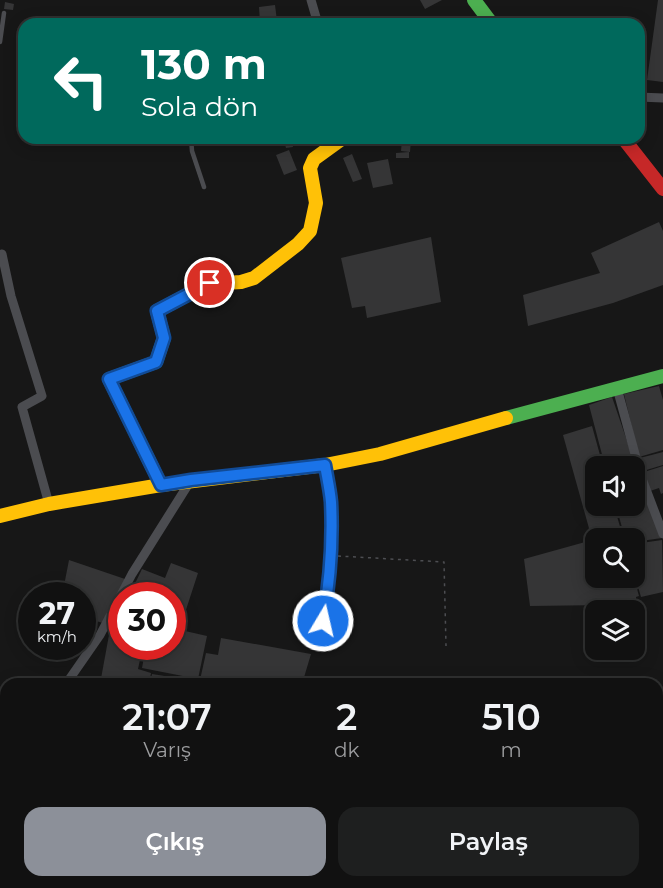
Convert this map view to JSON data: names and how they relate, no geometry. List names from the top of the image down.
{
  "page": {
    "turn": ["130 m", "Sola dön"],
    "speed": "27 km/h",
    "limit": "30",
    "eta": [
      "21:07",
      "Varış",
      "2",
      "dk",
      "510",
      "m"
    ],
    "buttons": ["Çıkış", "Paylaş"]
  }
}
